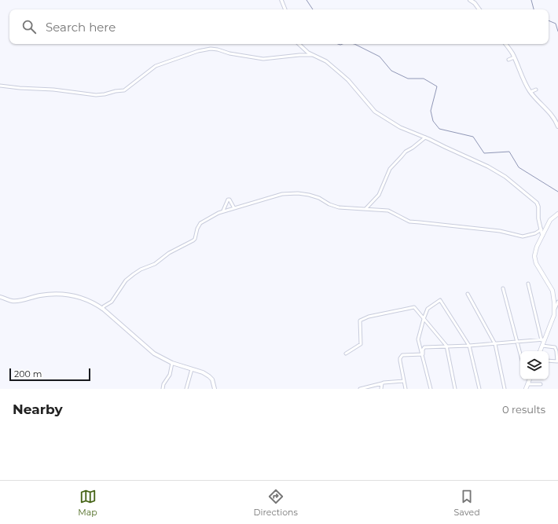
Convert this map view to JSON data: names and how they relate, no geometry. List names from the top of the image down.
{
  "scale_bar": "200 m",
  "page": {
    "search": "Search here",
    "scale": "200 m",
    "heading": ["Nearby", "0 results"],
    "nav": ["Map", "Directions", "Saved"]
  }
}
